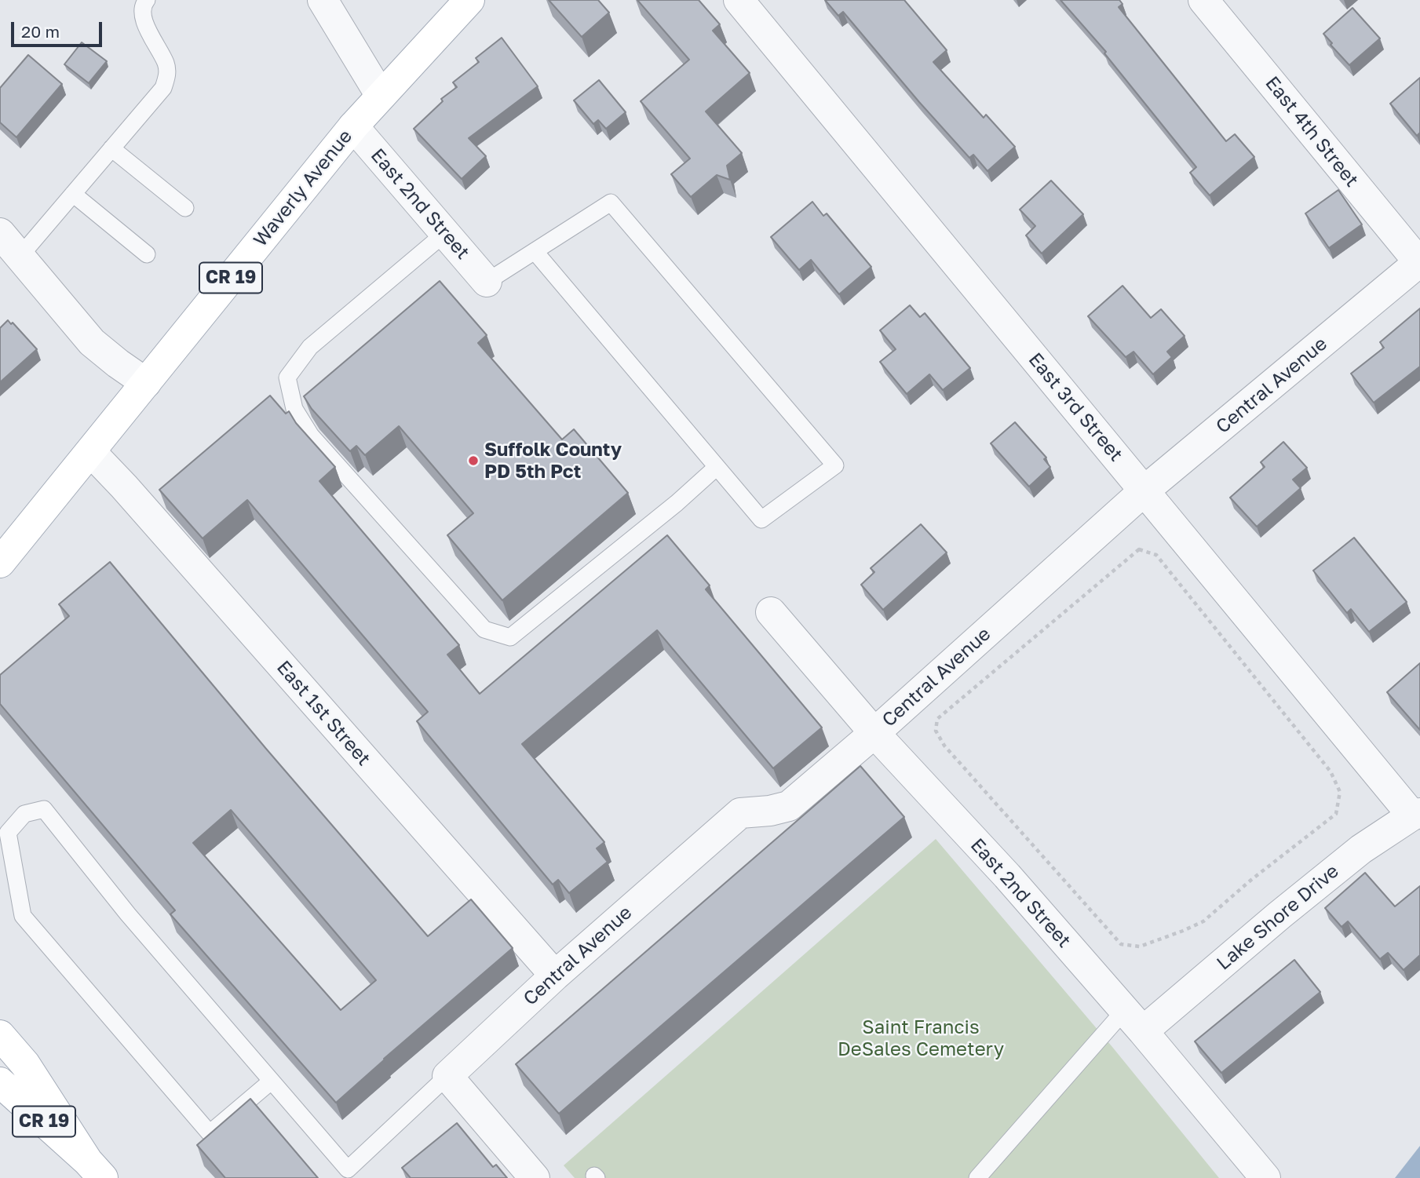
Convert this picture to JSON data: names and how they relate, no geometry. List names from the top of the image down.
{
  "streets": {
    "main road": ["Waverly Avenue", "CR 19"],
    "street": [
      "East 4th Street",
      "East 2nd Street",
      "Central Avenue",
      "East 3rd Street",
      "East 1st Street",
      "Lake Shore Drive"
    ]
  },
  "crossings": [
    ["East 4th Street", "Central Avenue"],
    ["Waverly Avenue", "East 2nd Street"],
    ["Waverly Avenue", "East 1st Street"],
    ["East 2nd Street", "Central Avenue"],
    ["East 2nd Street", "Lake Shore Drive"],
    ["Central Avenue", "East 3rd Street"],
    ["Central Avenue", "East 1st Street"],
    ["East 3rd Street", "Lake Shore Drive"]
  ],
  "parks": ["Saint Francis DeSales Cemetery"],
  "places": ["Suffolk County PD 5th Pct"],
  "scale_bar": "20 m"
}
